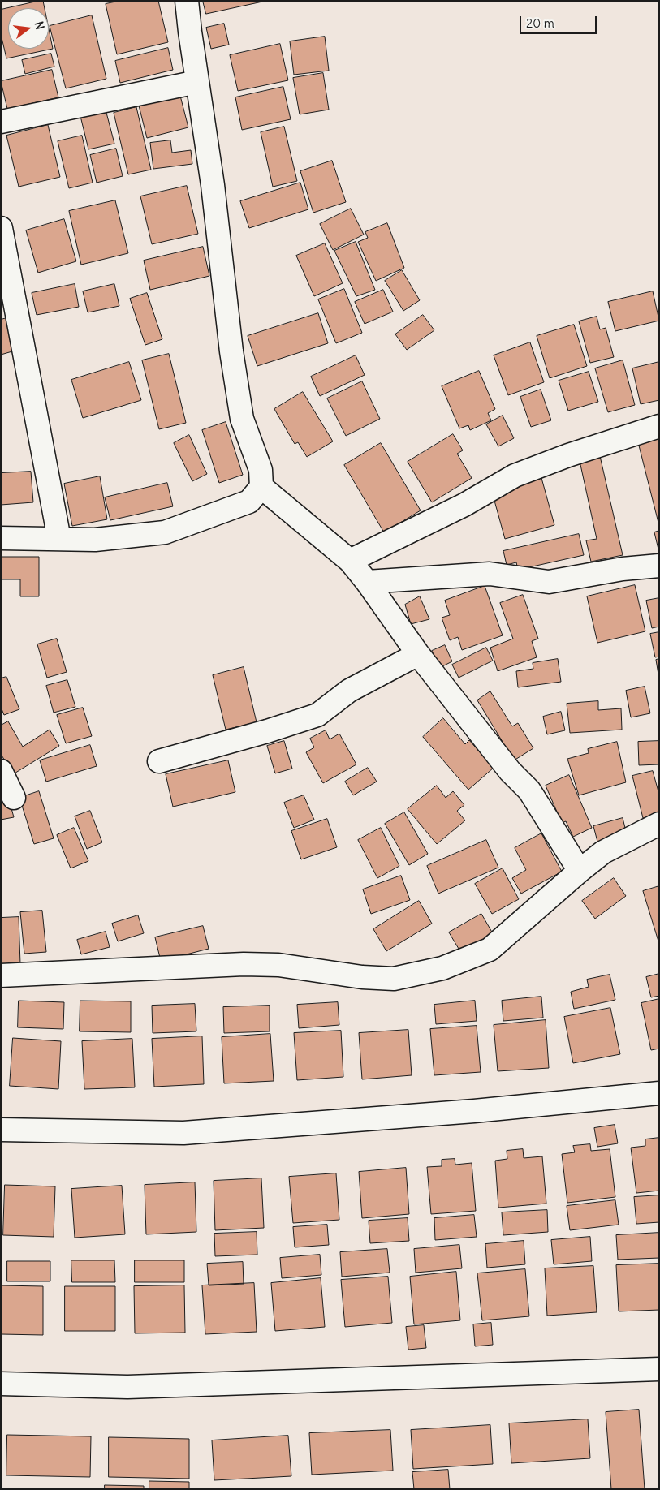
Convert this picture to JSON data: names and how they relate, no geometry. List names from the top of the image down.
{
  "scale_bar": "20 m",
  "north": "right"
}
